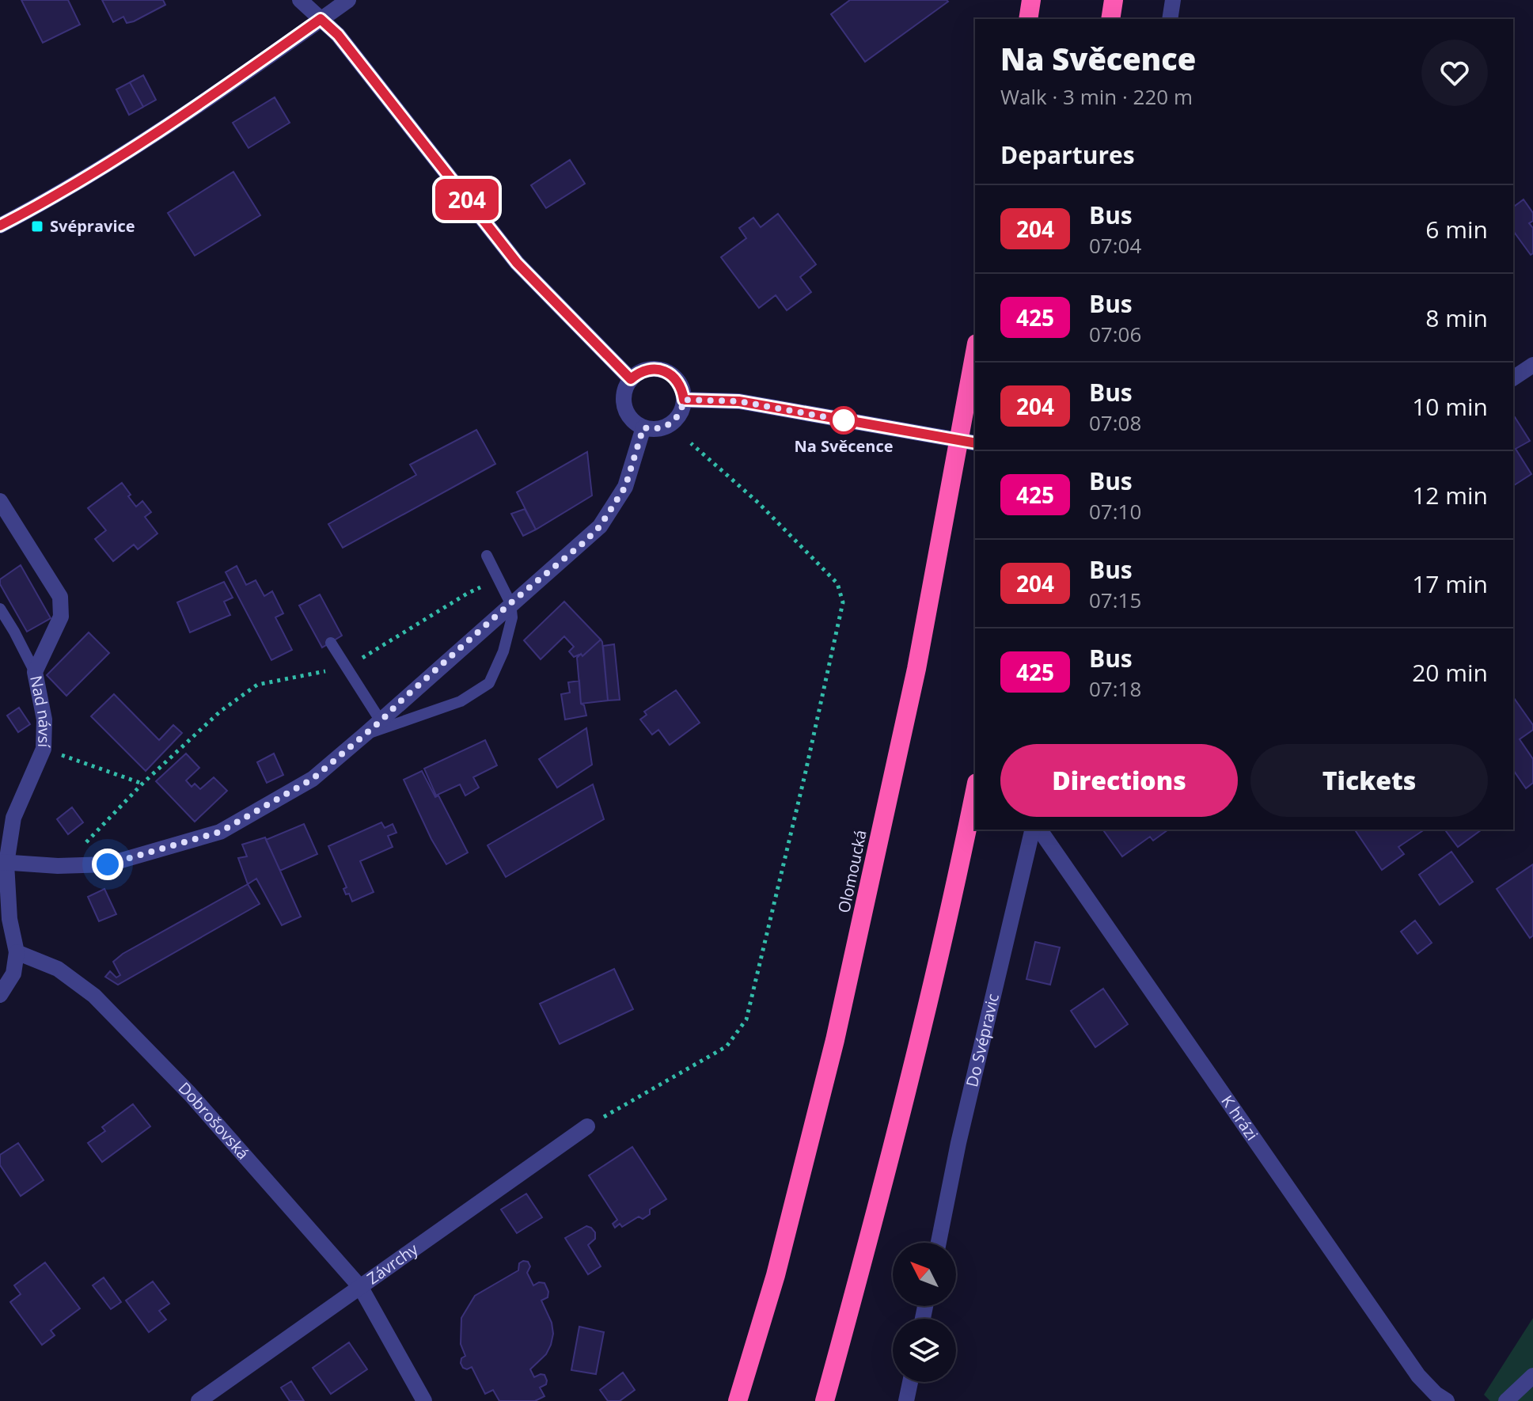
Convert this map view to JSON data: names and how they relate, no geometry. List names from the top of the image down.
{
  "streets": {
    "highway": ["Olomoucká"],
    "street": [
      "Nad návsí",
      "Do Svépravic",
      "K hrázi",
      "Dobrošovská",
      "Závrchy"
    ]
  },
  "crossings": [
    ["Dobrošovská", "Závrchy"]
  ],
  "places": {
    "transit": ["Svépravice"],
    "other": ["Na Svěcence"]
  },
  "lines": ["bus line 204"],
  "north": "top left",
  "page": {
    "on_map": "204",
    "heading": [
      ["Na Svěcence", "Walk · 3 min · 220 m"],
      "Departures"
    ],
    "list": [
      {
        "mark": "204",
        "name": "Bus",
        "note": "07:04",
        "value": "6 min"
      },
      {
        "mark": "425",
        "name": "Bus",
        "note": "07:06",
        "value": "8 min"
      },
      {
        "mark": "204",
        "name": "Bus",
        "note": "07:08",
        "value": "10 min"
      },
      {
        "mark": "425",
        "name": "Bus",
        "note": "07:10",
        "value": "12 min"
      },
      {
        "mark": "204",
        "name": "Bus",
        "note": "07:15",
        "value": "17 min"
      },
      {
        "mark": "425",
        "name": "Bus",
        "note": "07:18",
        "value": "20 min"
      }
    ],
    "buttons": ["Directions", "Tickets"]
  }
}
